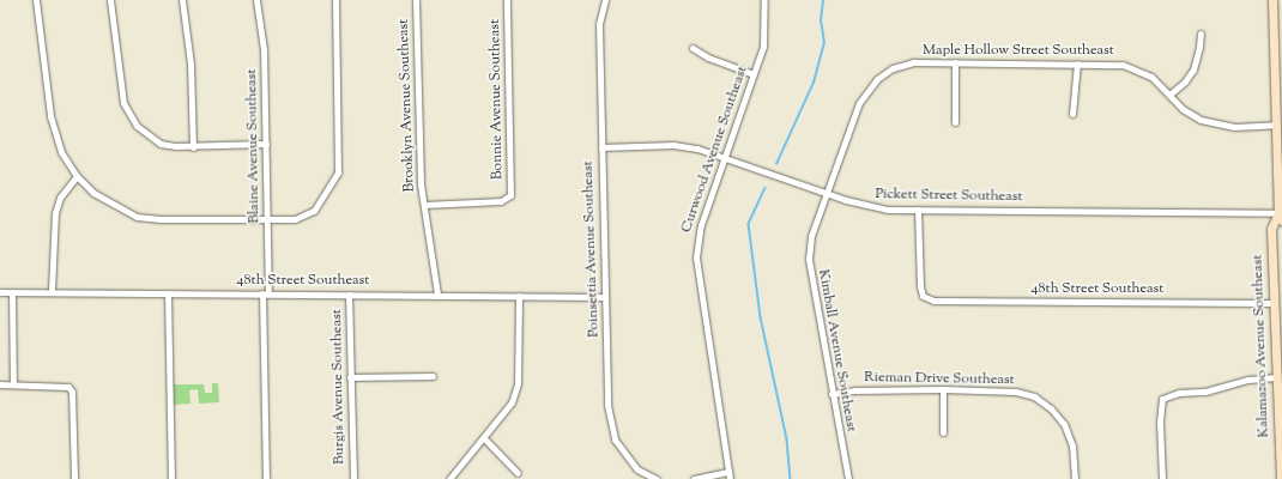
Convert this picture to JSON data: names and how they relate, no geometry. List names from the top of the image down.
{
  "streets": {
    "main road": ["Kalamazoo Avenue Southeast"],
    "street": [
      "Maple Hollow Street Southeast",
      "Bonnie Avenue Southeast",
      "Brooklyn Avenue Southeast",
      "Blaine Avenue Southeast",
      "Curwood Avenue Southeast",
      "Pickett Street Southeast",
      "Poinsettia Avenue Southeast",
      "48th Street Southeast",
      "Kimball Avenue Southeast",
      "Rieman Drive Southeast",
      "Burgis Avenue Southeast"
    ]
  },
  "crossings": [
    ["Maple Hollow Street Southeast", "Kalamazoo Avenue Southeast"],
    ["Maple Hollow Street Southeast", "Kimball Avenue Southeast"],
    ["Bonnie Avenue Southeast", "Brooklyn Avenue Southeast"],
    ["Brooklyn Avenue Southeast", "48th Street Southeast"],
    ["Blaine Avenue Southeast", "48th Street Southeast"],
    ["Curwood Avenue Southeast", "Pickett Street Southeast"],
    ["Pickett Street Southeast", "Poinsettia Avenue Southeast"],
    ["Pickett Street Southeast", "48th Street Southeast"],
    ["Pickett Street Southeast", "Kalamazoo Avenue Southeast"],
    ["Pickett Street Southeast", "Kimball Avenue Southeast"],
    ["Poinsettia Avenue Southeast", "48th Street Southeast"],
    ["48th Street Southeast", "Kalamazoo Avenue Southeast"],
    ["48th Street Southeast", "Burgis Avenue Southeast"],
    ["Kimball Avenue Southeast", "Rieman Drive Southeast"]
  ]
}
